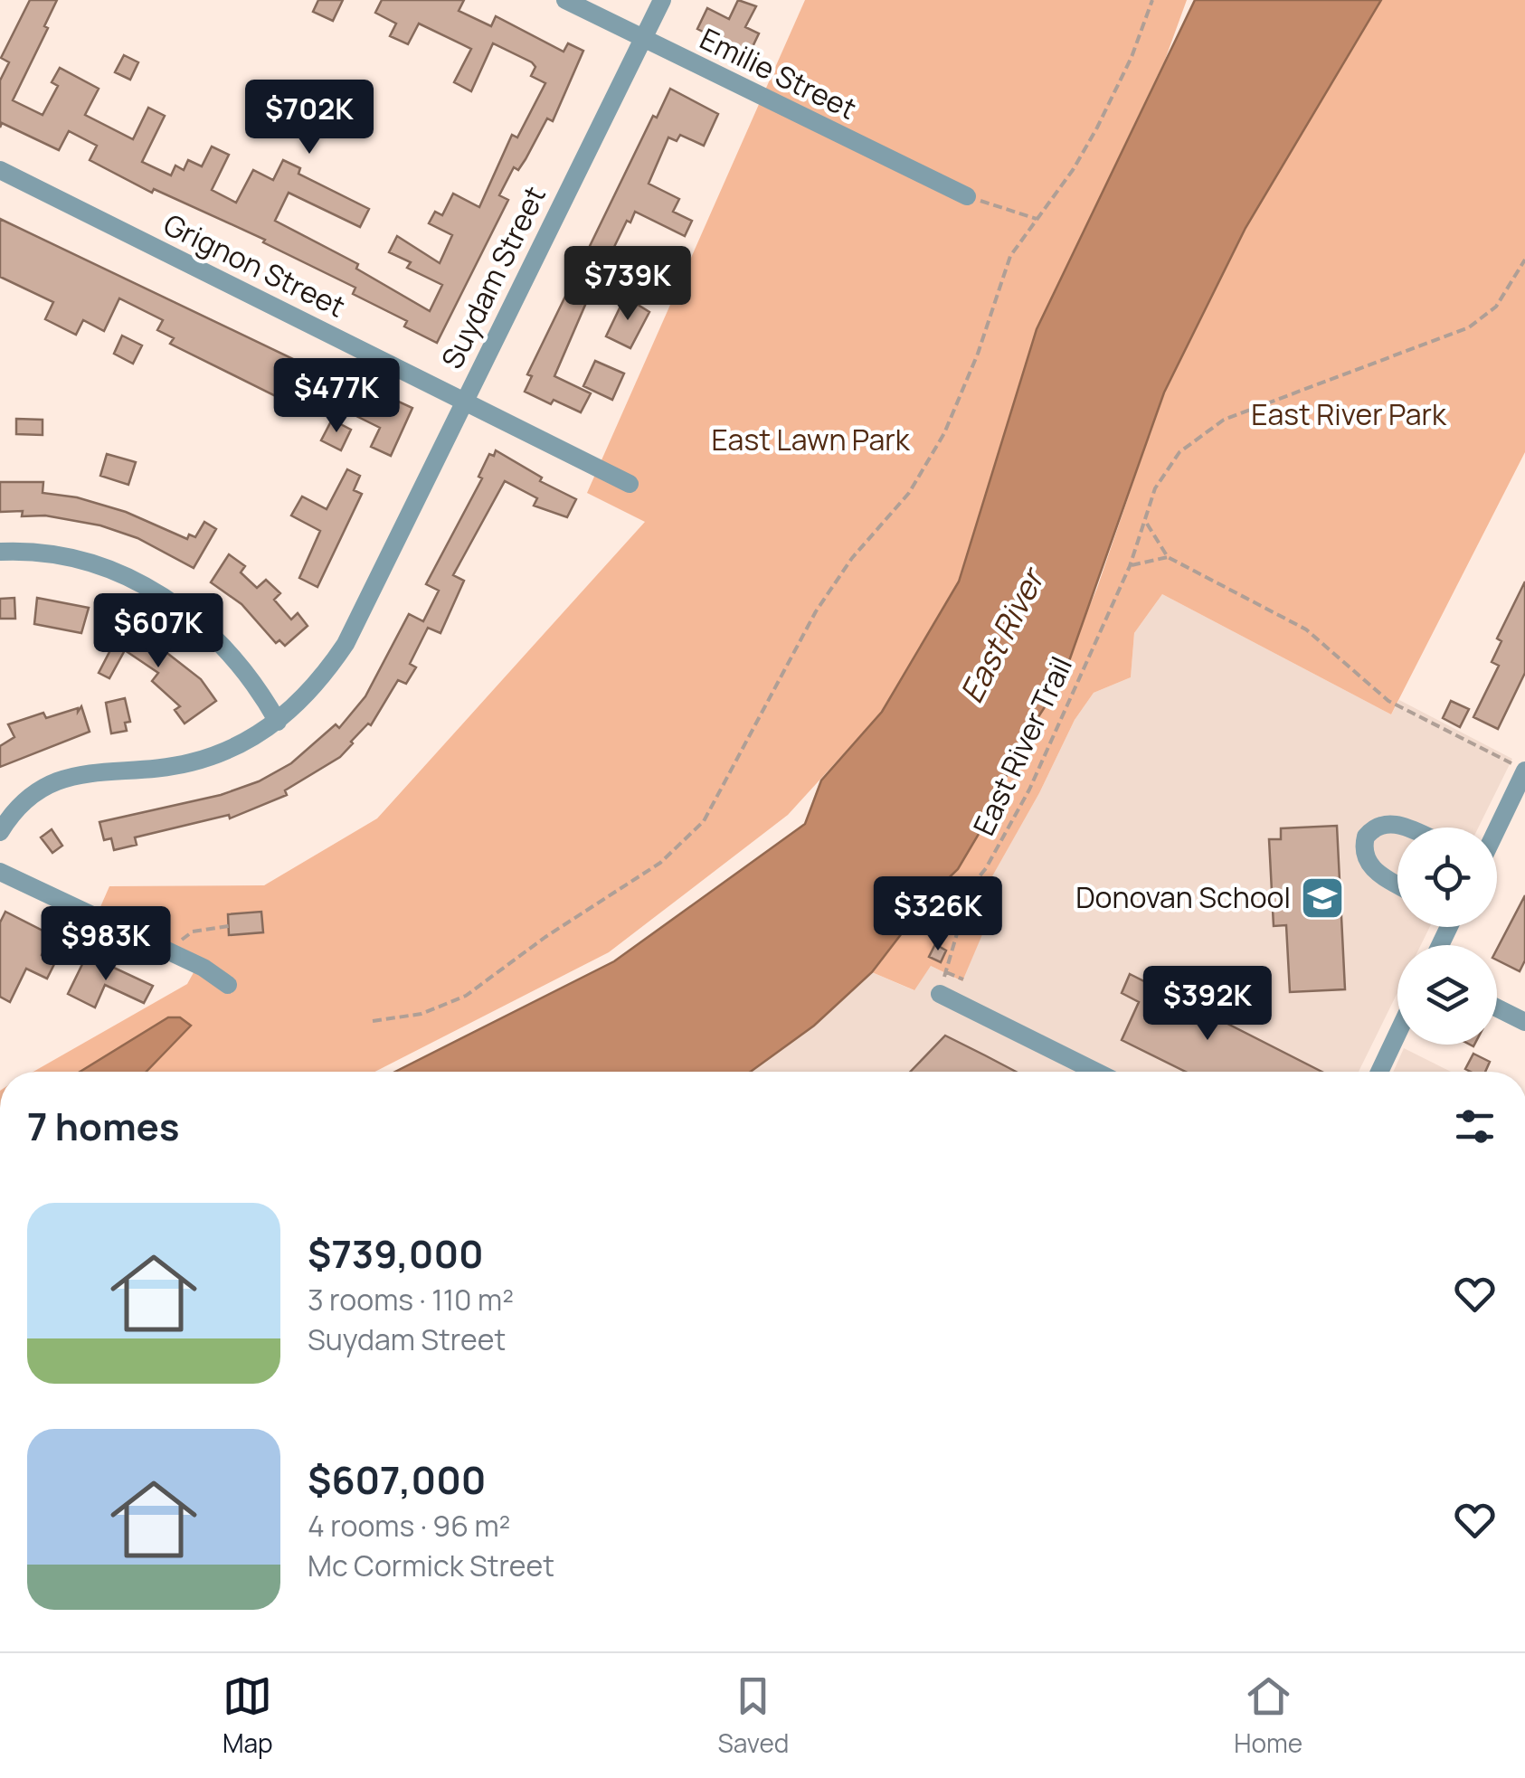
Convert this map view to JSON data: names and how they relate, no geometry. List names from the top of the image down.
{
  "streets": {
    "street": ["Emilie Street", "Grignon Street", "Suydam Street"],
    "path": ["East River Trail"]
  },
  "crossings": [
    ["Emilie Street", "Suydam Street"],
    ["Grignon Street", "Suydam Street"]
  ],
  "water": ["East River"],
  "parks": ["East River Park", "East Lawn Park"],
  "places": {
    "school or university": ["Donovan School"]
  },
  "page": {
    "price": [
      "$702K",
      "$739K",
      "$477K",
      "$607K",
      "$326K",
      "$983K",
      "$392K"
    ],
    "heading": "7 homes",
    "list": [
      {
        "name": "$739,000",
        "note": "3 rooms · 110 m² · Suydam Street"
      },
      {
        "name": "$607,000",
        "note": "4 rooms · 96 m² · Mc Cormick Street"
      }
    ],
    "tabs": ["Map", "Saved", "Home"]
  }
}
